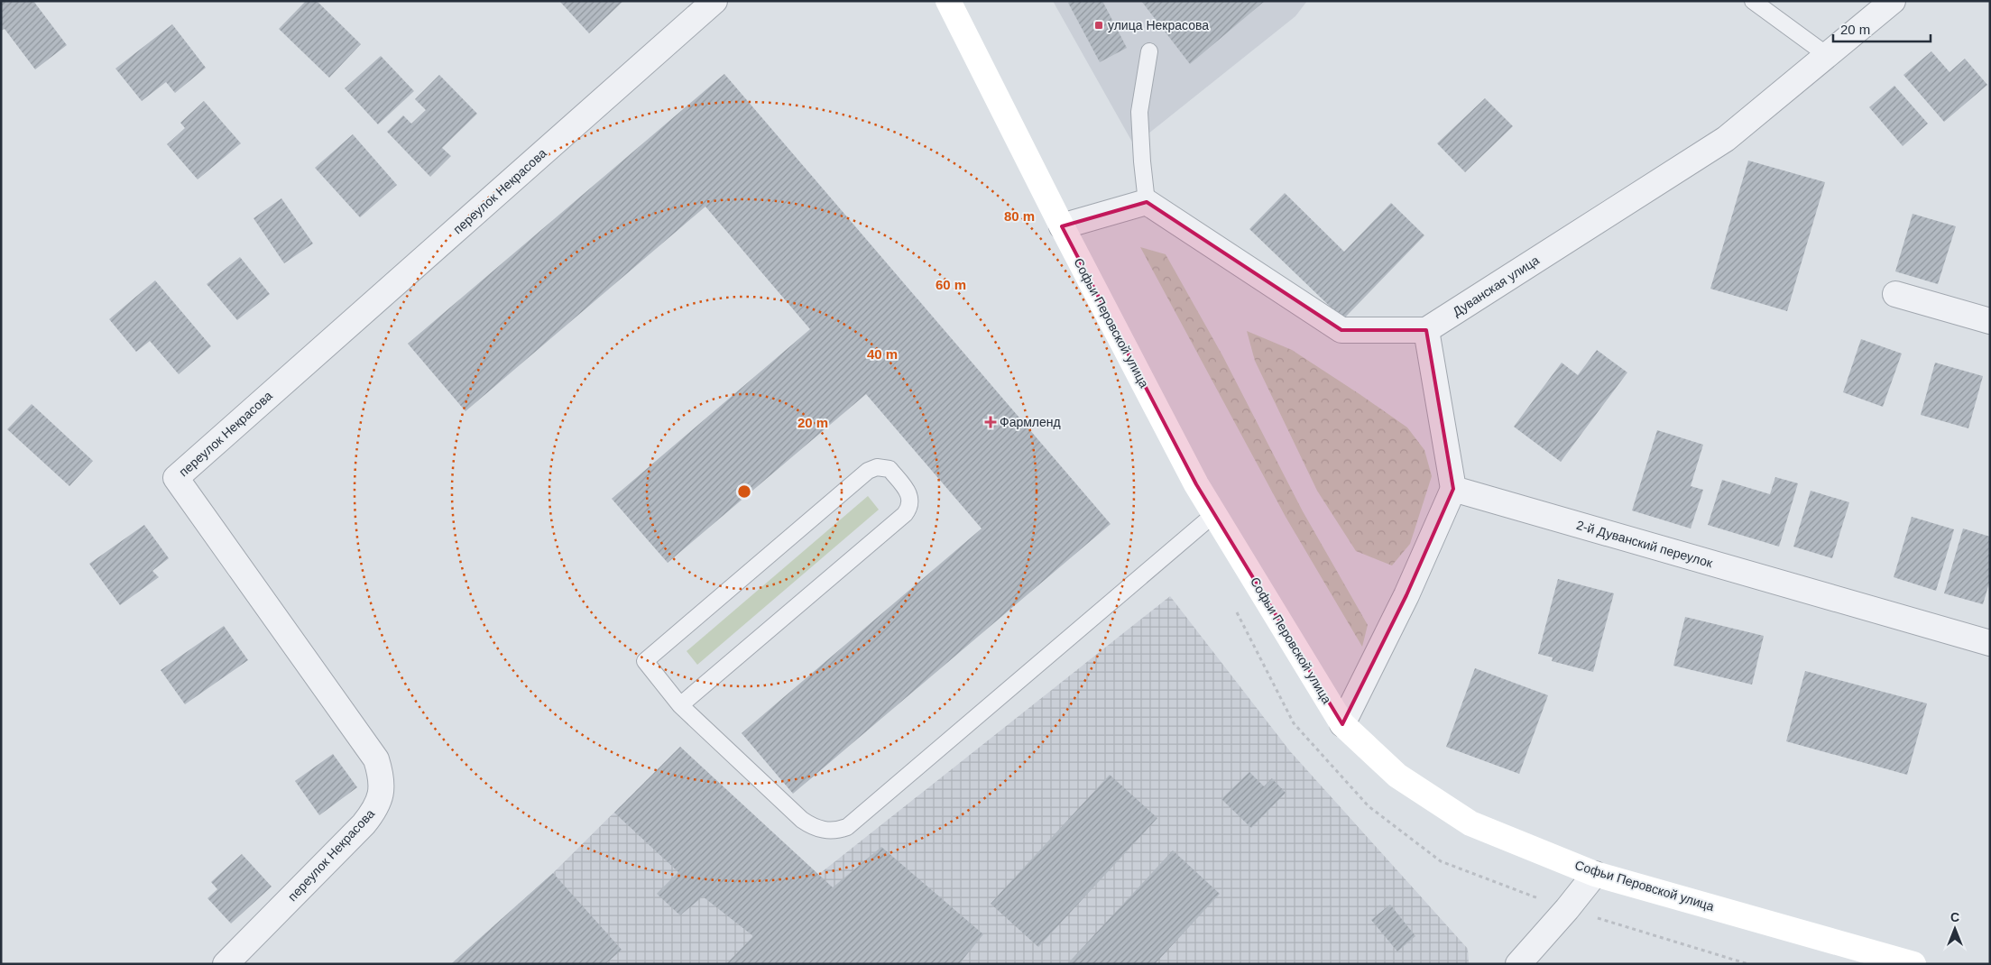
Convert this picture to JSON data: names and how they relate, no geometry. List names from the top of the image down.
{
  "streets": {
    "main road": ["Софьи Перовской улица"],
    "street": ["переулок Некрасова", "Дуванская улица", "2-й Дуванский переулок"]
  },
  "places": {
    "transit": ["улица Некрасова"],
    "health": ["Фармленд"]
  },
  "scale_bar": "20 m",
  "north": "top",
  "rings": [
    "80 m",
    "60 m",
    "40 m",
    "20 m"
  ]
}
